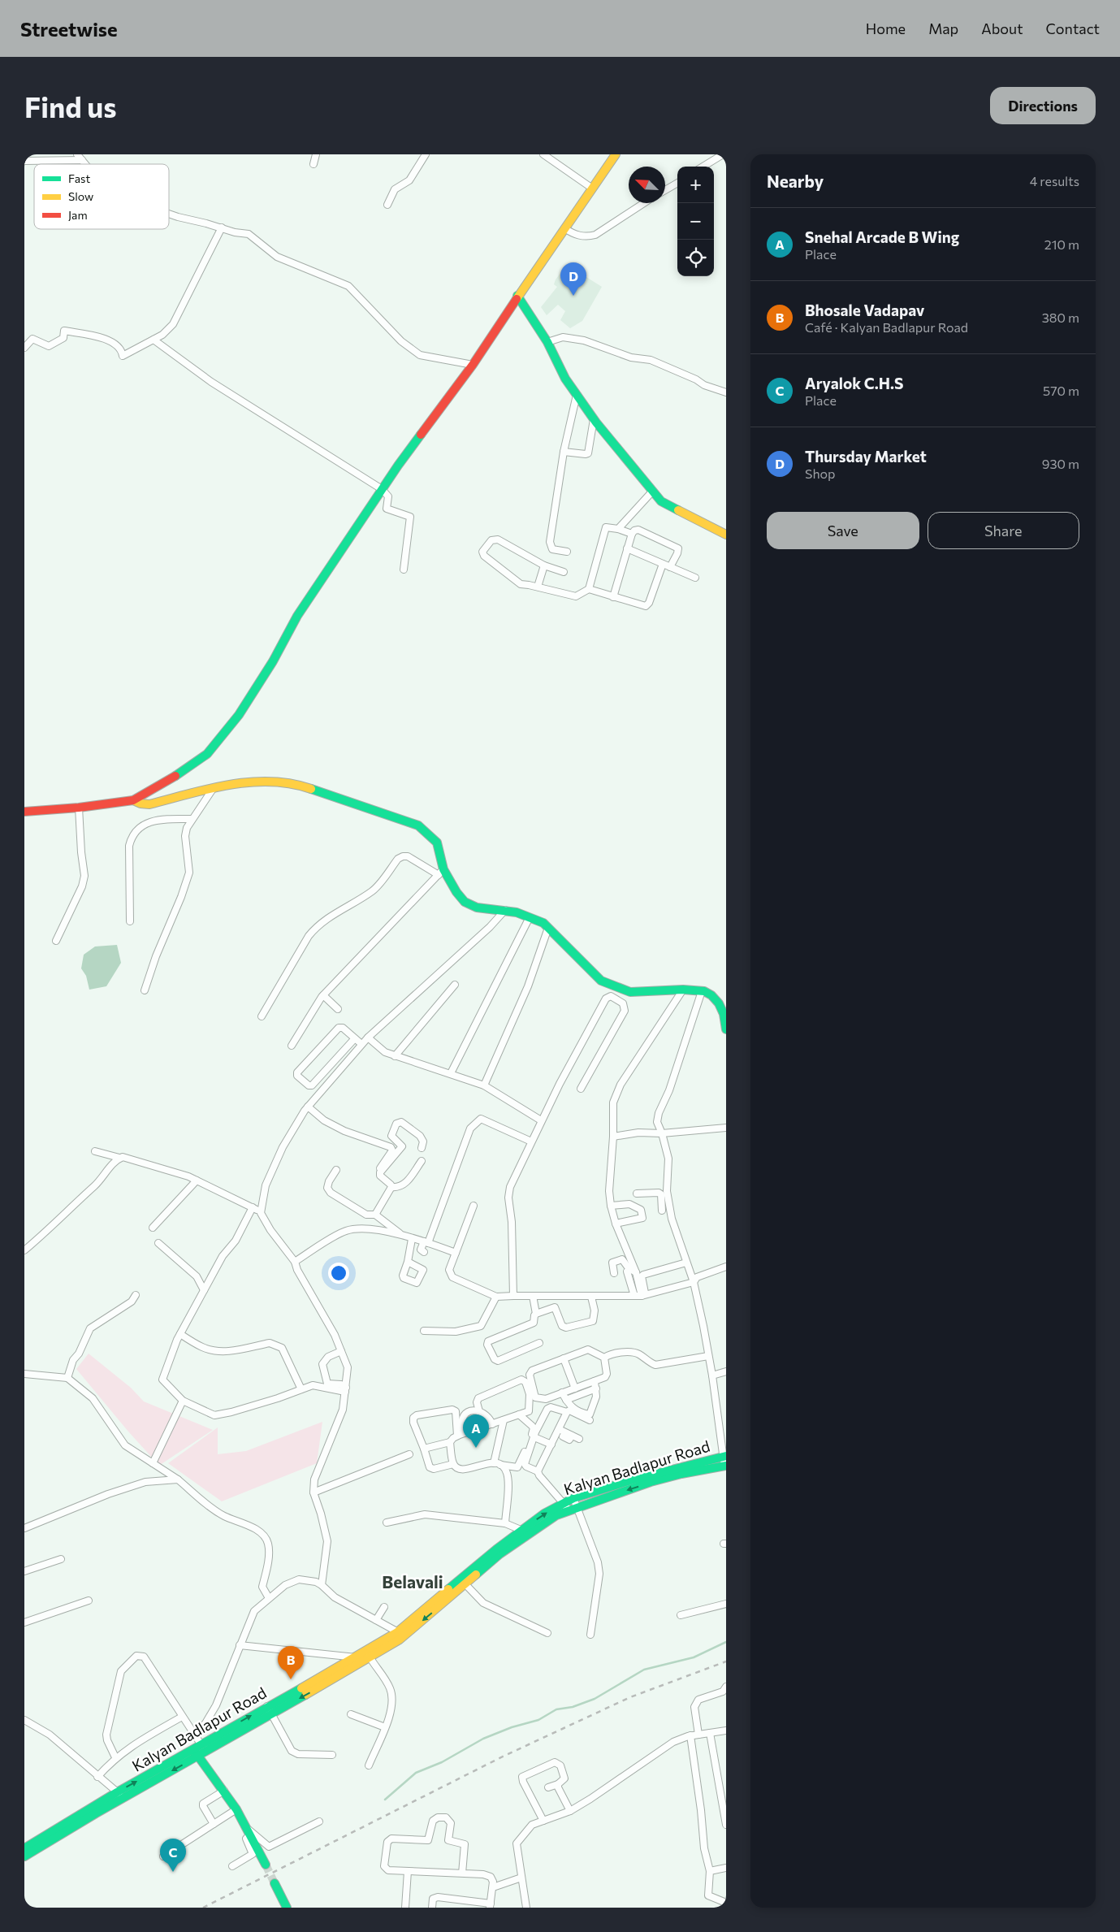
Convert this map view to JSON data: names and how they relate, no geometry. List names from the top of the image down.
{
  "streets": {
    "main road": ["Kalyan Badlapur Road"]
  },
  "districts": ["Belavali"],
  "legend": ["Fast", "Slow", "Jam"],
  "north": "top left",
  "page": {
    "header": "Streetwise",
    "nav": [
      "Home",
      "Map",
      "About",
      "Contact"
    ],
    "buttons": [
      "Directions",
      ["Save", "Share"]
    ],
    "title": "Find us",
    "heading": ["Nearby", "4 results"],
    "map_buttons": ["+", "−"],
    "list": [
      {
        "mark": "A",
        "name": "Snehal Arcade B Wing",
        "note": "Place",
        "value": "210 m"
      },
      {
        "mark": "B",
        "name": "Bhosale Vadapav",
        "note": "Café · Kalyan Badlapur Road",
        "value": "380 m"
      },
      {
        "mark": "C",
        "name": "Aryalok C.H.S",
        "note": "Place",
        "value": "570 m"
      },
      {
        "mark": "D",
        "name": "Thursday Market",
        "note": "Shop",
        "value": "930 m"
      }
    ],
    "pins": [
      "D",
      "A",
      "B",
      "C"
    ]
  }
}
